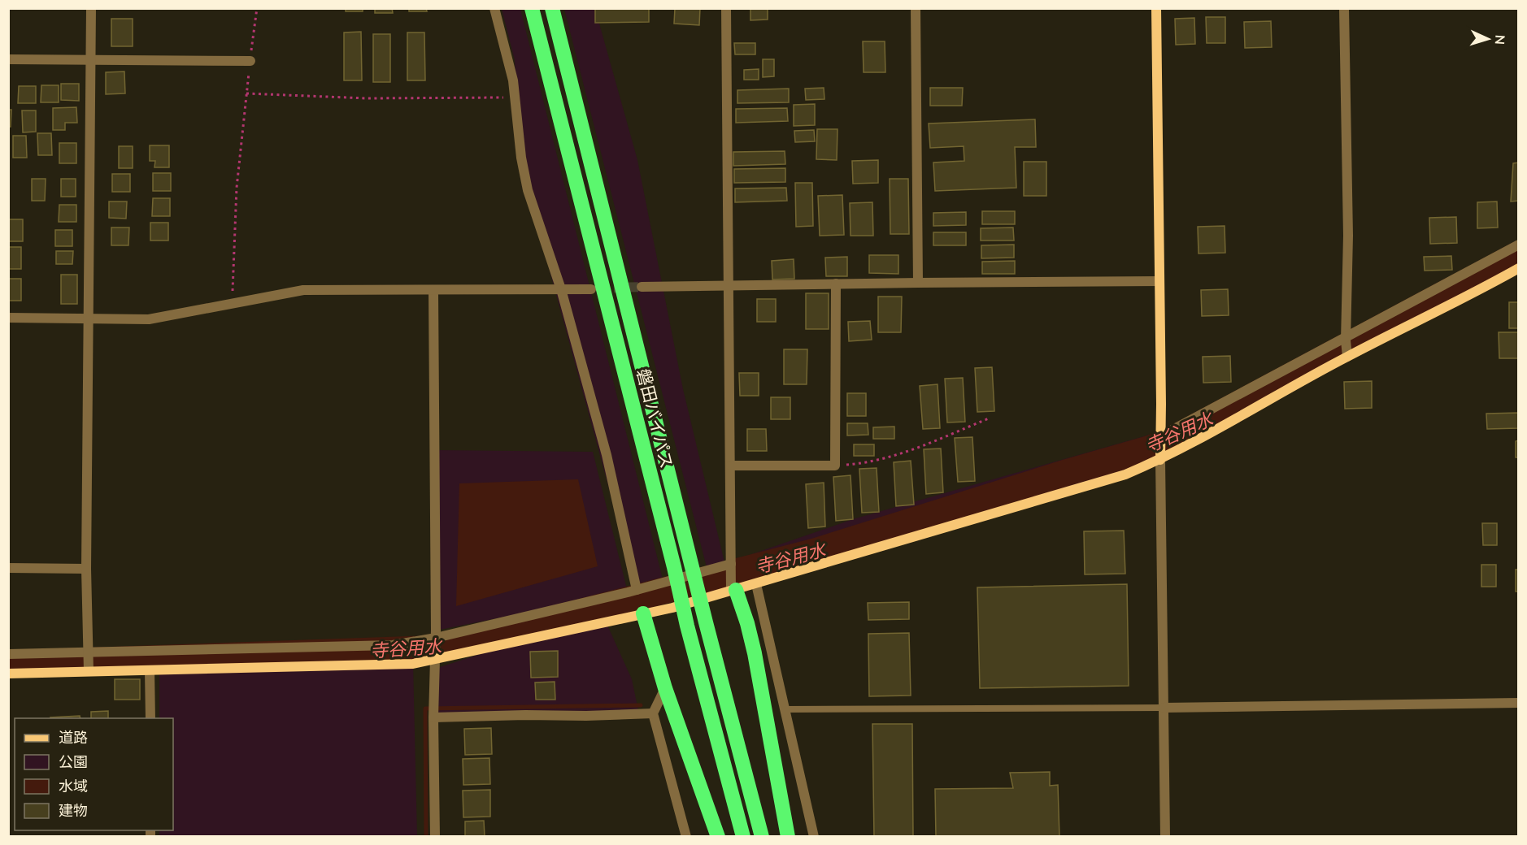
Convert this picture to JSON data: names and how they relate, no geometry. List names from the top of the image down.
{
  "streets": {
    "highway": ["磐田バイパス"]
  },
  "water": ["寺谷用水"],
  "legend": [
    "道路",
    "公園",
    "水域",
    "建物"
  ],
  "north": "right"
}
